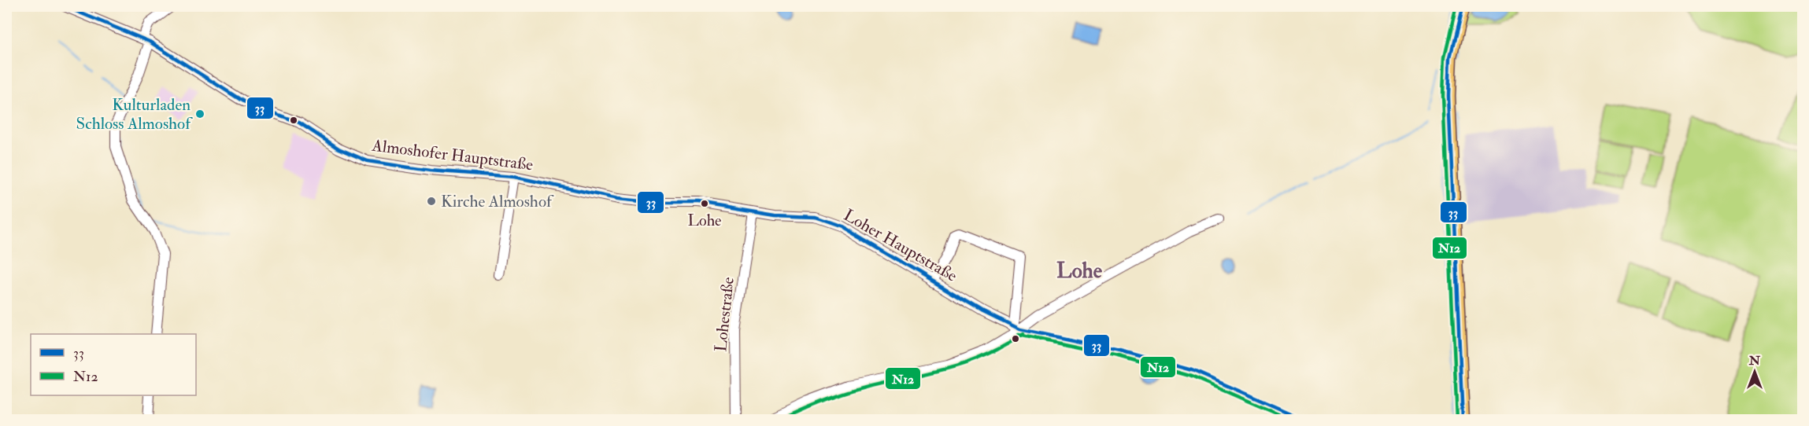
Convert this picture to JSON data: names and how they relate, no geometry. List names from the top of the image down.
{
  "streets": {
    "street": ["Almoshofer Hauptstraße", "Loher Hauptstraße", "Lohestraße"]
  },
  "crossings": [
    ["Almoshofer Hauptstraße", "Loher Hauptstraße"],
    ["Loher Hauptstraße", "Lohestraße"]
  ],
  "districts": ["Lohe"],
  "places": ["Kulturladen Schloss Almoshof", "Kirche Almoshof", "Lohe"],
  "lines": ["transit line 33", "transit line N12"],
  "legend": ["33", "N12"],
  "north": "top"
}
